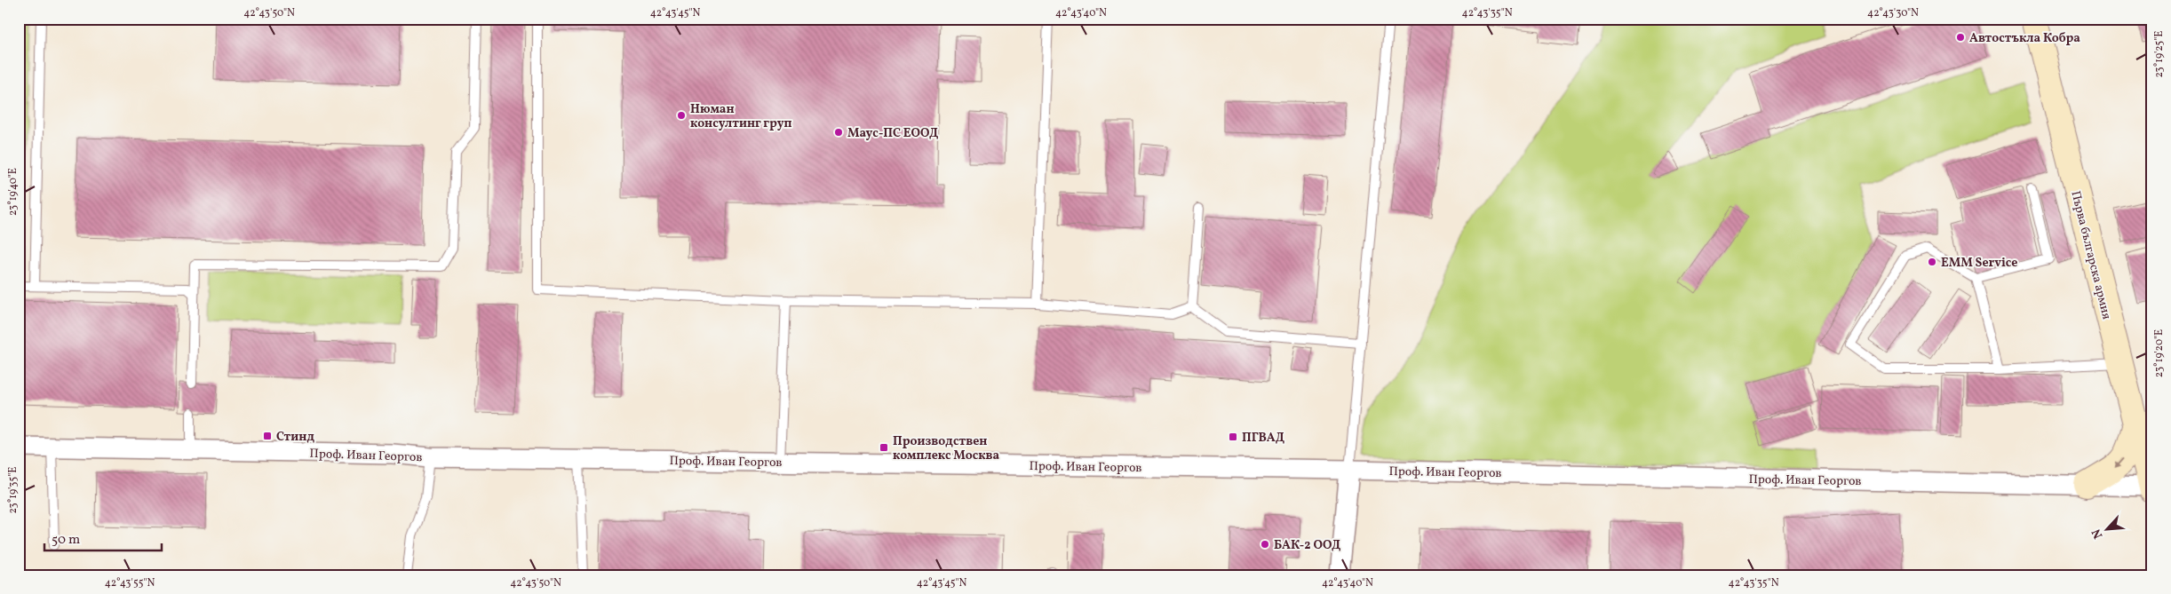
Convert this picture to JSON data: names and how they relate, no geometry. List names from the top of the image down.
{
  "streets": {
    "street": ["Първа българска армия", "Проф. Иван Георгов"]
  },
  "crossings": [
    ["Първа българска армия", "Проф. Иван Георгов"]
  ],
  "places": {
    "other": [
      "Автостъкла Кобра",
      "Нюман консултинг груп",
      "Маус-ПС ЕООД",
      "EMM Service",
      "БАК-2 ООД"
    ],
    "transit": ["Стинд", "ПГВАД", "Производствен комплекс Москва"]
  },
  "scale_bar": "50 m",
  "north": "bottom left",
  "coordinates": [
    "42°43'50\"N",
    "42°43'45\"N",
    "42°43'40\"N",
    "42°43'35\"N",
    "42°43'30\"N",
    "23°19'25\"E",
    "23°19'40\"E",
    "23°19'20\"E",
    "23°19'35\"E",
    "42°43'55\"N"
  ]
}
